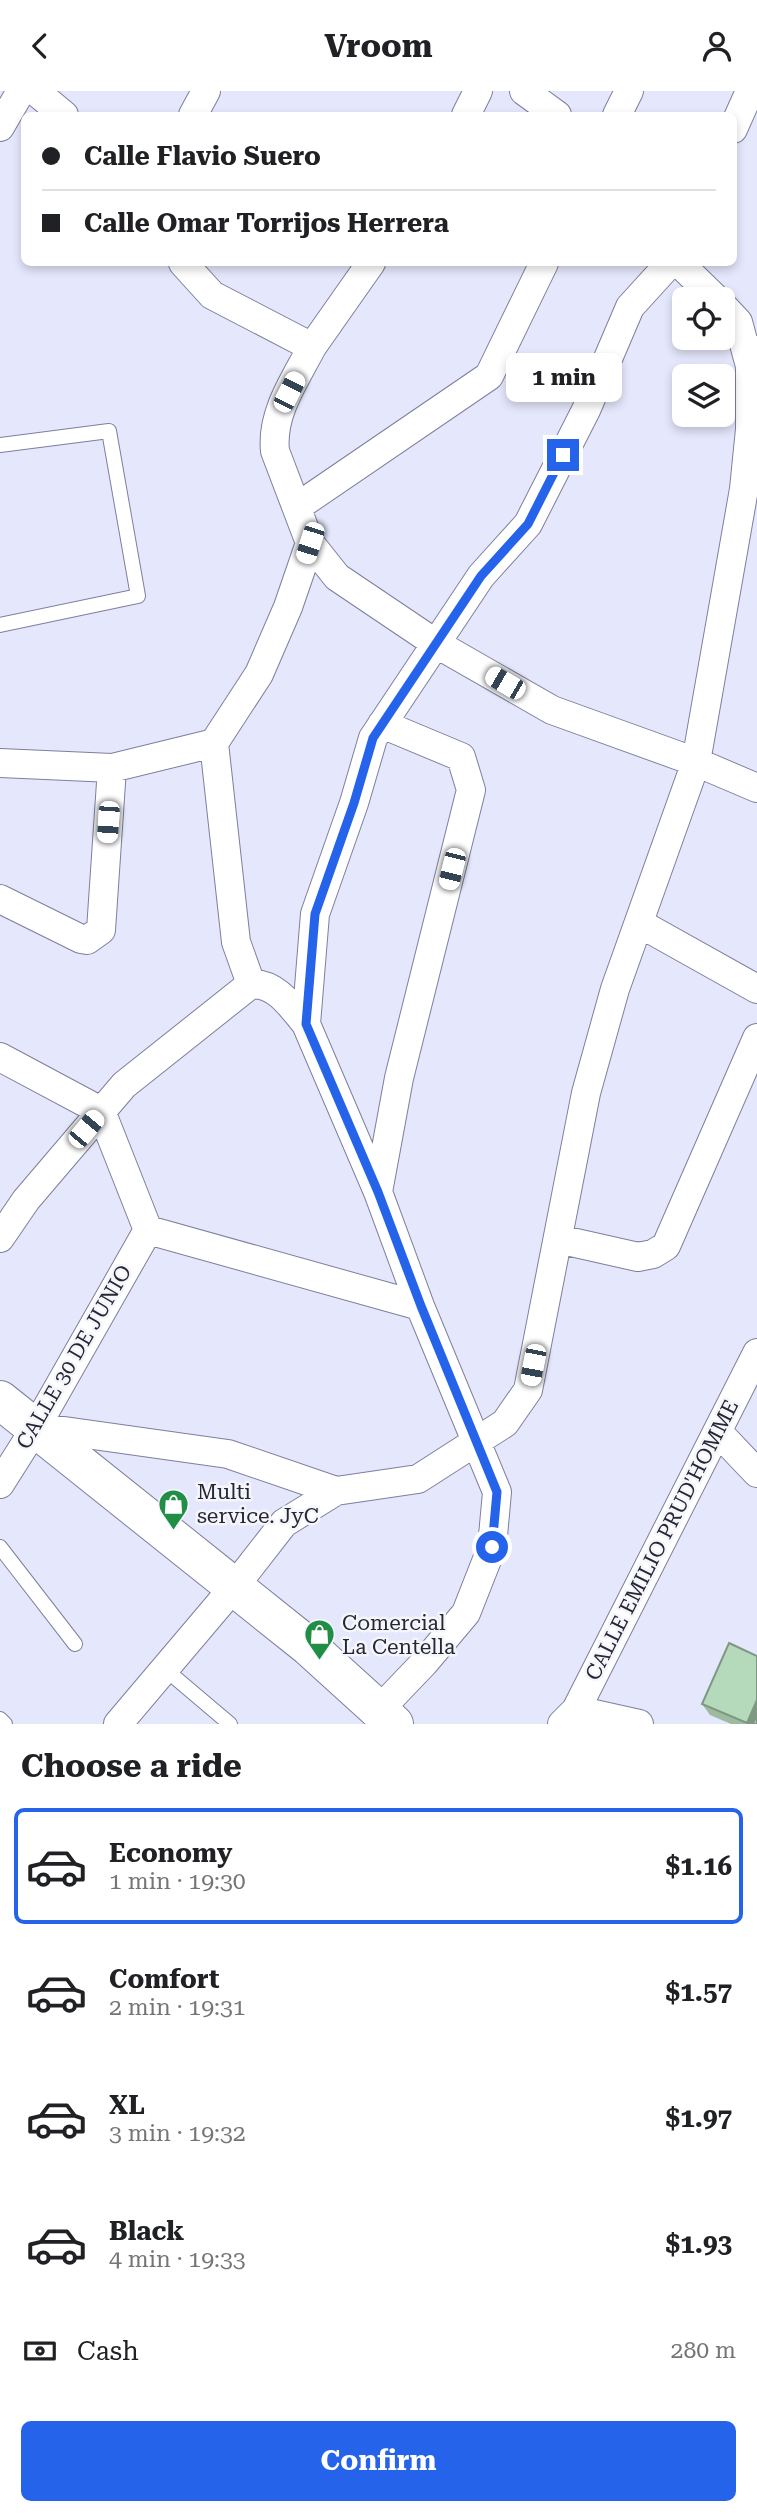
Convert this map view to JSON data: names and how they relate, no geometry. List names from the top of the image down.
{
  "streets": {
    "street": ["CALLE 30 DE JUNIO", "CALLE EMILIO PRUD'HOMME"]
  },
  "places": {
    "shop": ["Multi service. JyC", "Comercial La Centella"]
  },
  "page": {
    "header": "Vroom",
    "banner": ["Calle Flavio Suero", "Calle Omar Torrijos Herrera"],
    "bubble": "1 min",
    "heading": "Choose a ride",
    "list": [
      {
        "name": "Economy",
        "note": "1 min · 19:30",
        "value": "$1.16"
      },
      {
        "name": "Comfort",
        "note": "2 min · 19:31",
        "value": "$1.57"
      },
      {
        "name": "XL",
        "note": "3 min · 19:32",
        "value": "$1.97"
      },
      {
        "name": "Black",
        "note": "4 min · 19:33",
        "value": "$1.93"
      }
    ],
    "pay": ["Cash", "280 m"],
    "buttons": "Confirm"
  }
}
